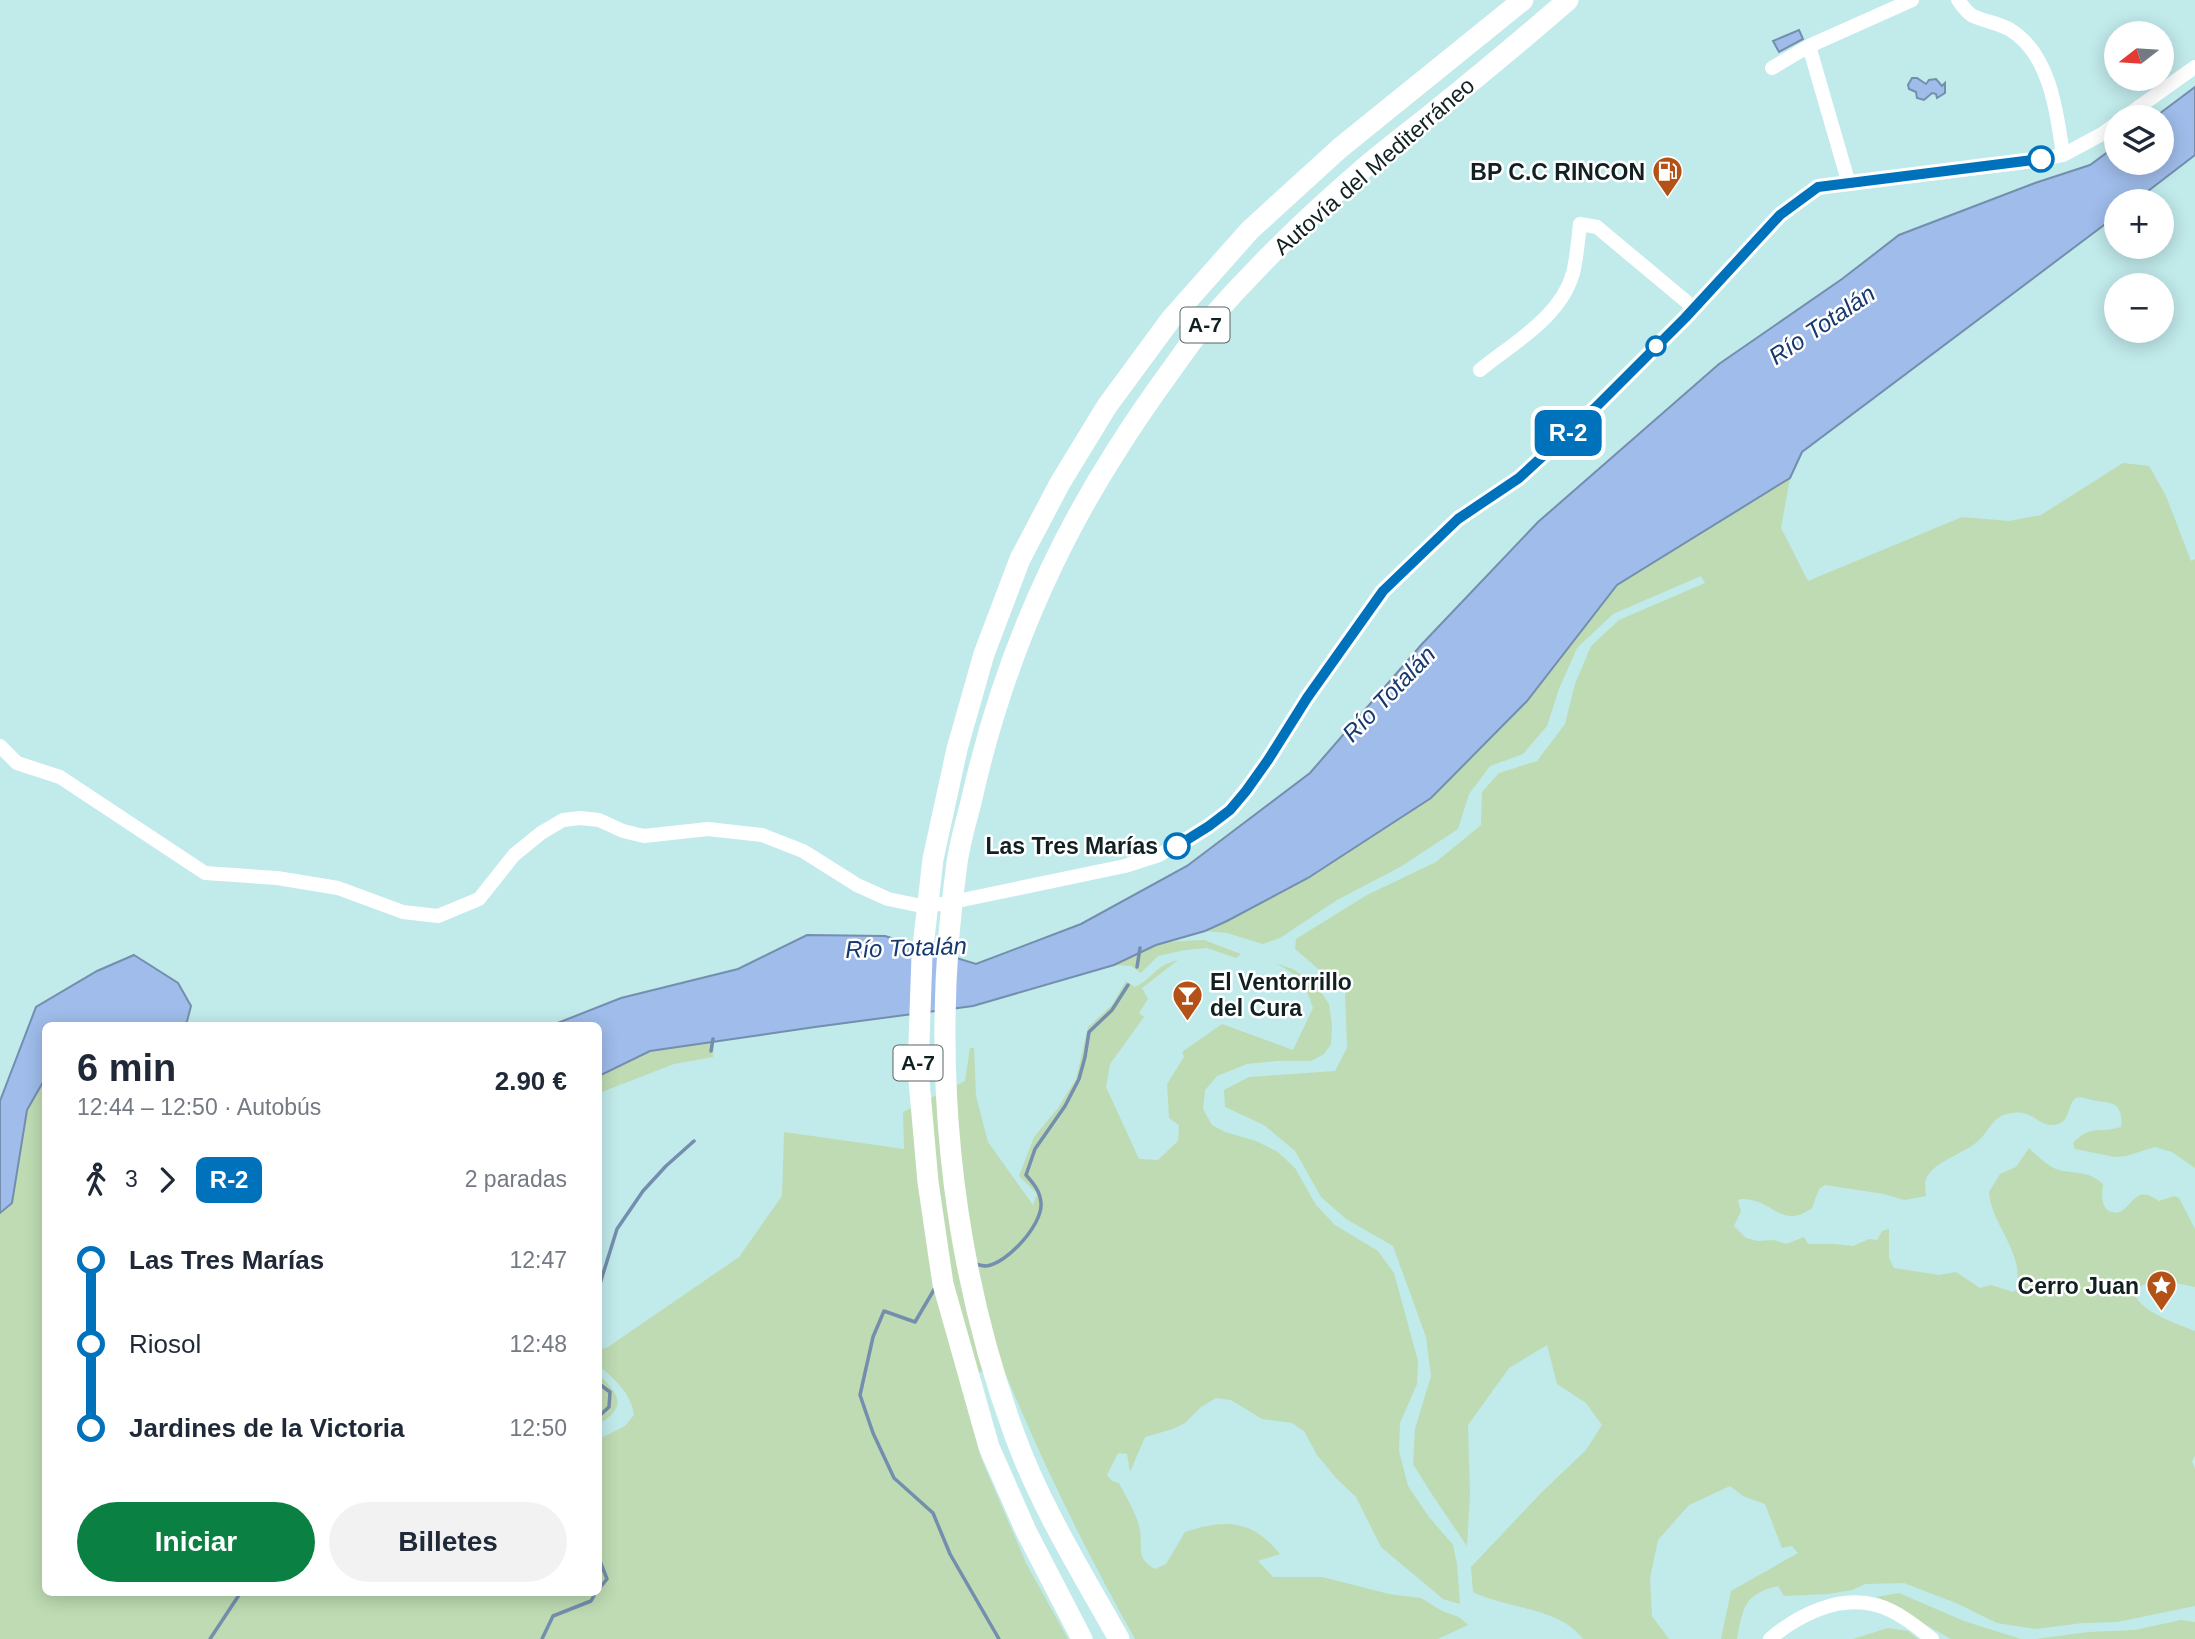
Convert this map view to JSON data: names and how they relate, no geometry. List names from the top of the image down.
{
  "streets": {
    "highway": ["Autovía del Mediterráneo", "A-7"]
  },
  "water": ["Río Totalán"],
  "places": {
    "fuel station": ["BP C.C RINCON"],
    "other": ["Las Tres Marías"],
    "bar": ["El Ventorrillo del Cura"],
    "place": ["Cerro Juan"]
  },
  "lines": ["bus line R-2"],
  "north": "left",
  "page": {
    "on_map": "R-2",
    "map_buttons": ["+", "−"],
    "heading": ["6 min", "12:44 – 12:50 · Autobús", "2.90 €"],
    "legs": ["3", "R-2", "2 paradas"],
    "list": [
      {
        "name": "Las Tres Marías",
        "value": "12:47"
      },
      {
        "name": "Riosol",
        "value": "12:48"
      },
      {
        "name": "Jardines de la Victoria",
        "value": "12:50"
      }
    ],
    "buttons": ["Iniciar", "Billetes"]
  }
}
